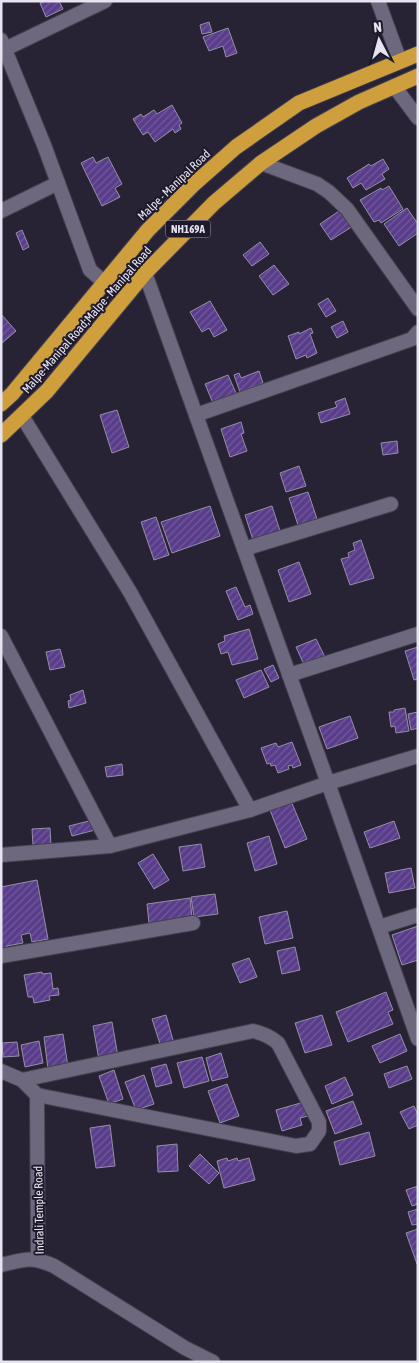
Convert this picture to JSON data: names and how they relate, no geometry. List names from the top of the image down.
{
  "streets": {
    "highway": ["Malpe - Manipal Road", "NH169A", "Malpe-Manipal Road;Malpe - Manipal Road"],
    "street": ["Indrali Temple Road"]
  },
  "north": "top"
}
